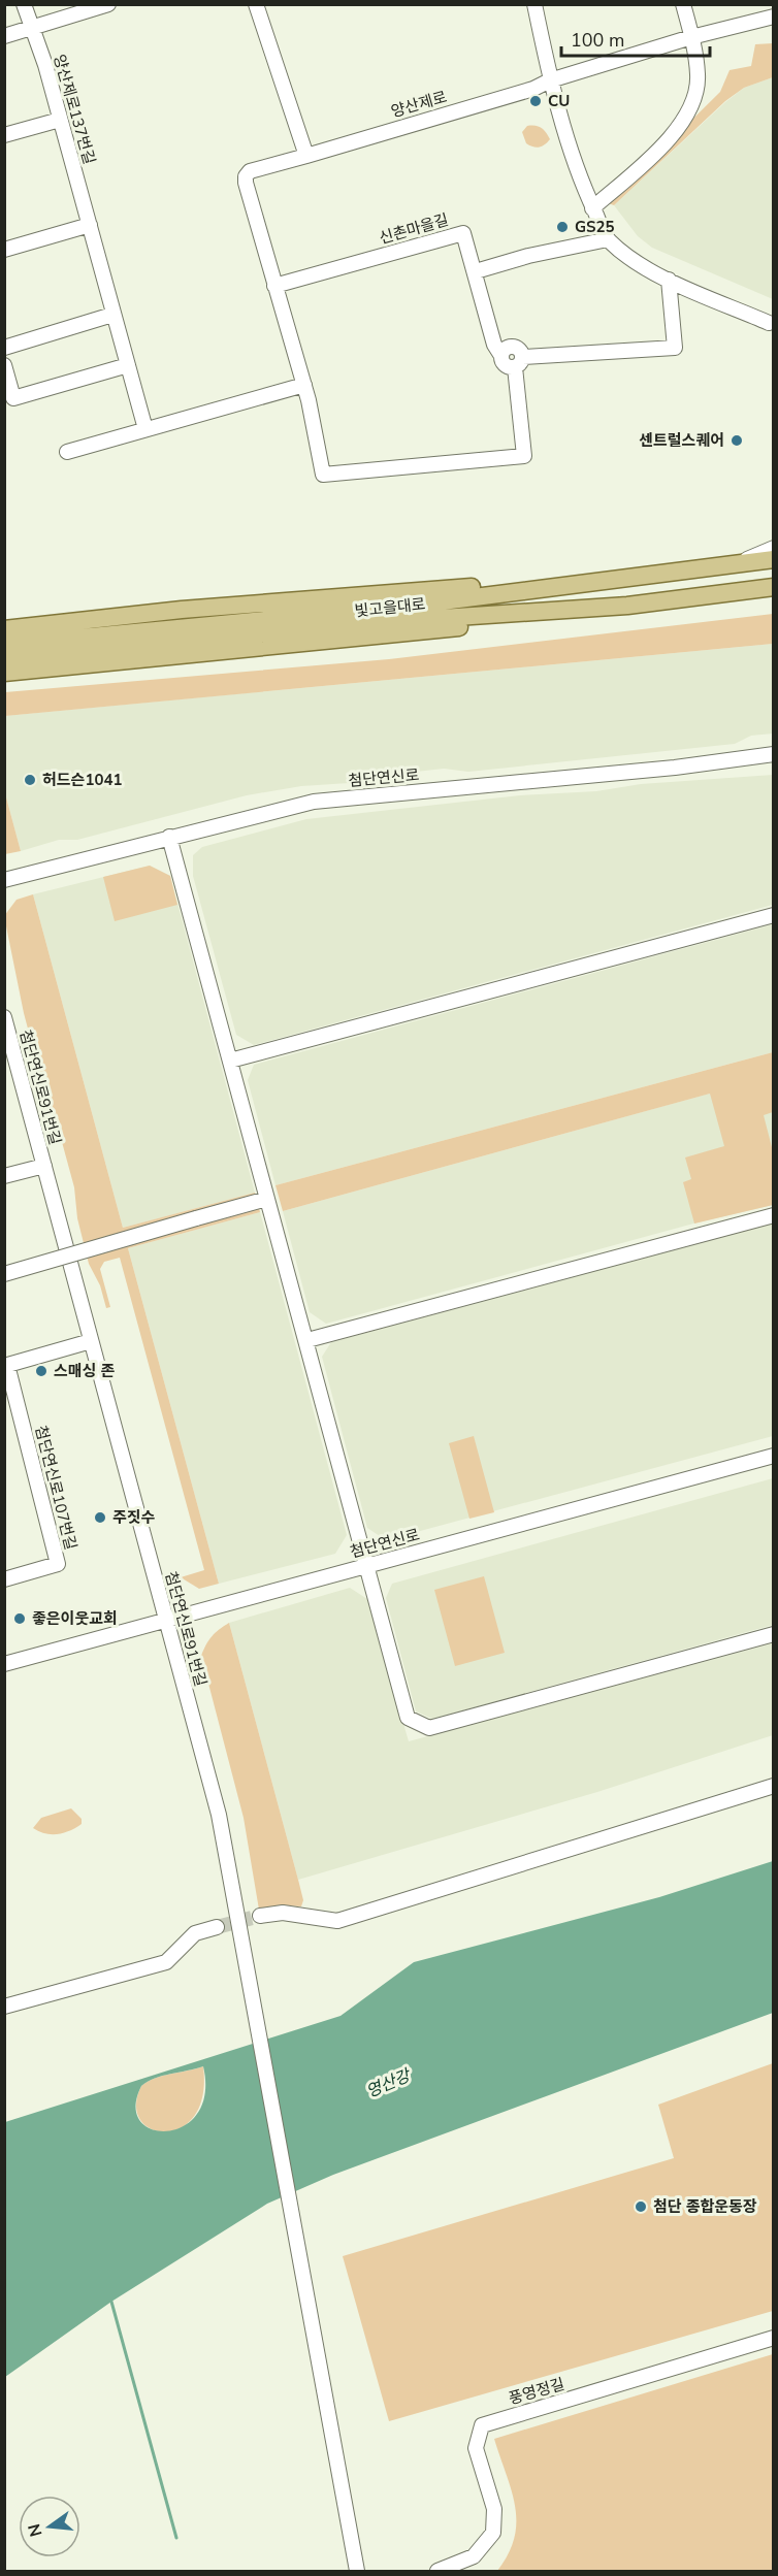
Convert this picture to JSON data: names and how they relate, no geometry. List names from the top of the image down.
{
  "streets": {
    "main road": ["빛고을대로"],
    "street": [
      "양산제로",
      "양산제로137번길",
      "신촌마을길",
      "첨단연신로",
      "첨단연신로91번길",
      "첨단연신로107번길",
      "풍영정길"
    ]
  },
  "crossings": [
    ["양산제로", "신촌마을길"],
    ["첨단연신로", "첨단연신로91번길"]
  ],
  "water": ["영산강"],
  "places": [
    "CU",
    "GS25",
    "센트럴스퀘어",
    "허드슨1041",
    "스매싱 존",
    "주짓수",
    "좋은이웃교회",
    "첨단 종합운동장"
  ],
  "scale_bar": "100 m",
  "north": "left"
}
